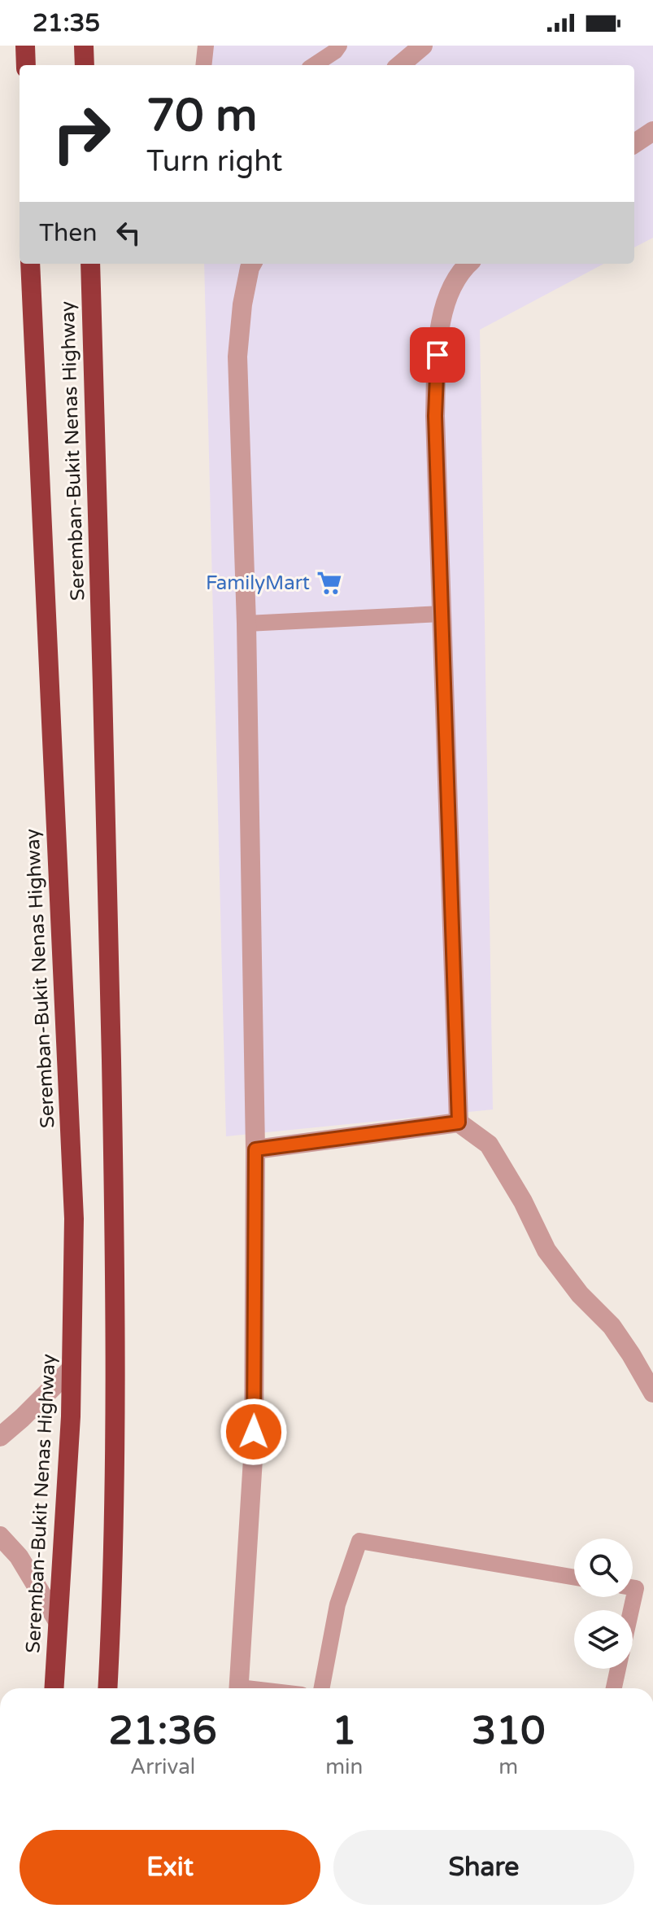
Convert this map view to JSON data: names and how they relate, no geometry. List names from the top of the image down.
{
  "streets": {
    "highway": ["Seremban-Bukit Nenas Highway"]
  },
  "places": {
    "supermarket": ["FamilyMart"]
  },
  "page": {
    "status": "21:35",
    "turn": ["70 m", "Turn right"],
    "then": "Then",
    "eta": [
      "21:36",
      "Arrival",
      "1",
      "min",
      "310",
      "m"
    ],
    "buttons": ["Exit", "Share"]
  }
}
